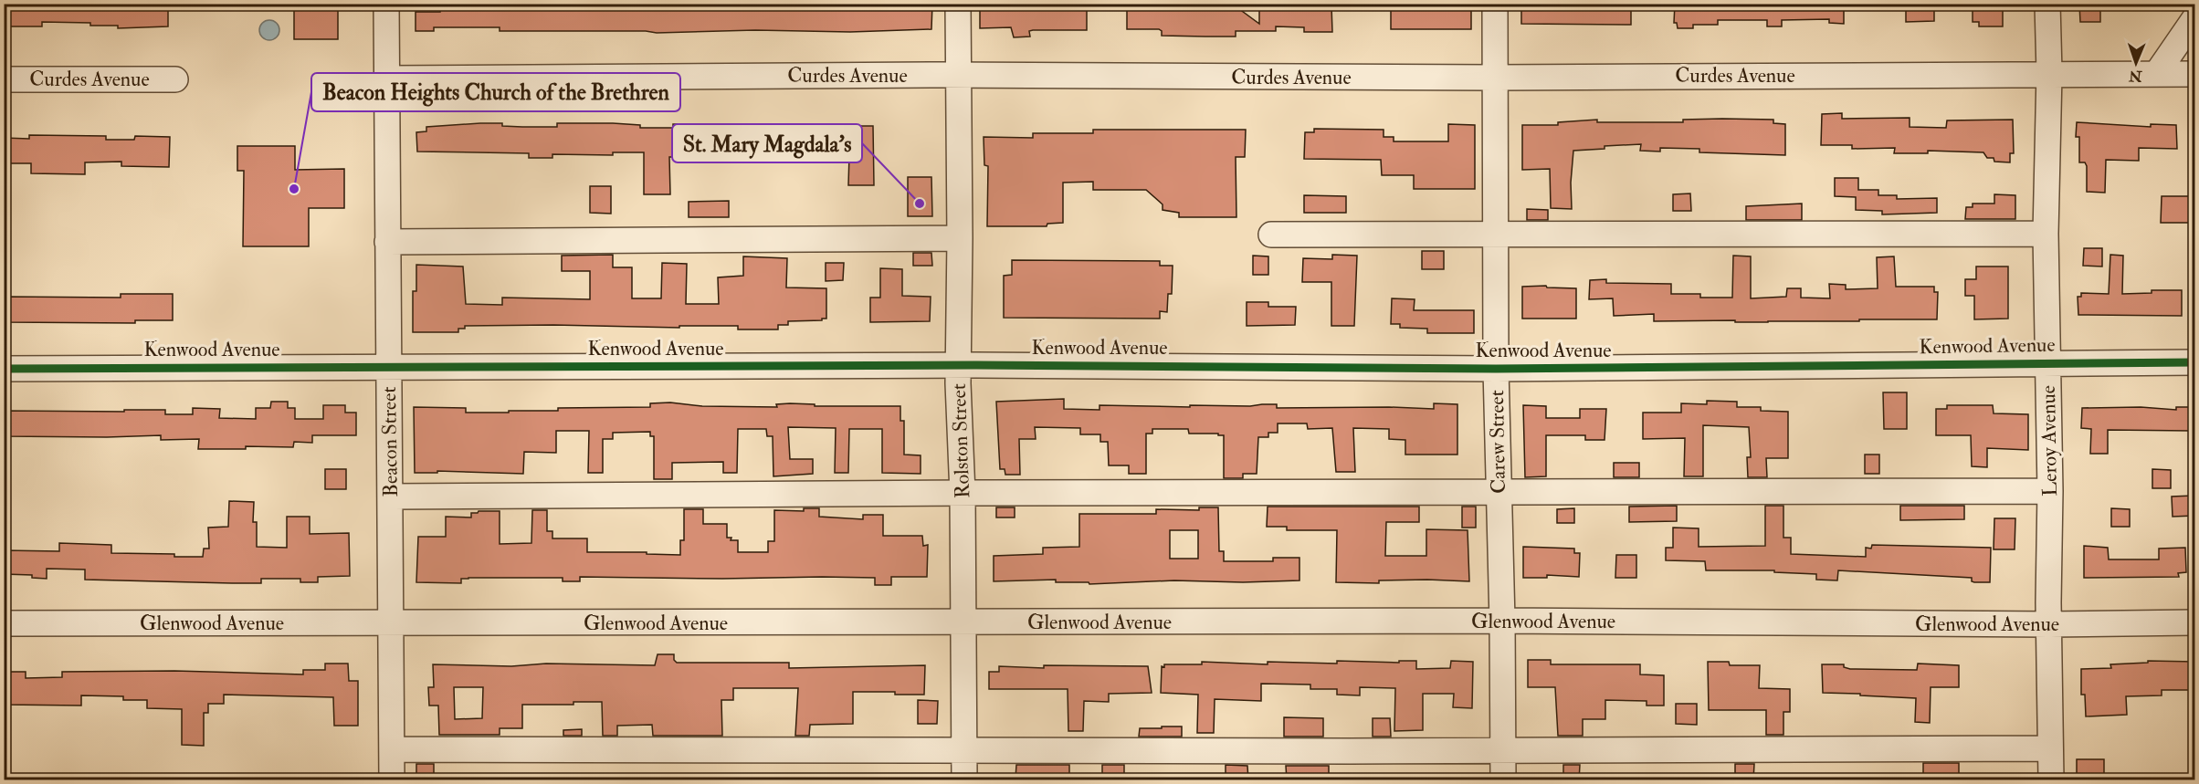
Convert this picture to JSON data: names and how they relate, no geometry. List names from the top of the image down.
{
  "streets": {
    "street": [
      "Curdes Avenue",
      "Kenwood Avenue",
      "Rolston Street",
      "Leroy Avenue",
      "Beacon Street",
      "Carew Street",
      "Glenwood Avenue"
    ]
  },
  "crossings": [
    ["Curdes Avenue", "Rolston Street"],
    ["Curdes Avenue", "Leroy Avenue"],
    ["Curdes Avenue", "Beacon Street"],
    ["Curdes Avenue", "Carew Street"],
    ["Kenwood Avenue", "Rolston Street"],
    ["Kenwood Avenue", "Leroy Avenue"],
    ["Kenwood Avenue", "Beacon Street"],
    ["Kenwood Avenue", "Carew Street"],
    ["Rolston Street", "Glenwood Avenue"],
    ["Leroy Avenue", "Glenwood Avenue"],
    ["Beacon Street", "Glenwood Avenue"],
    ["Carew Street", "Glenwood Avenue"]
  ],
  "places": ["Beacon Heights Church of the Brethren", "St. Mary Magdala's"],
  "north": "bottom"
}
